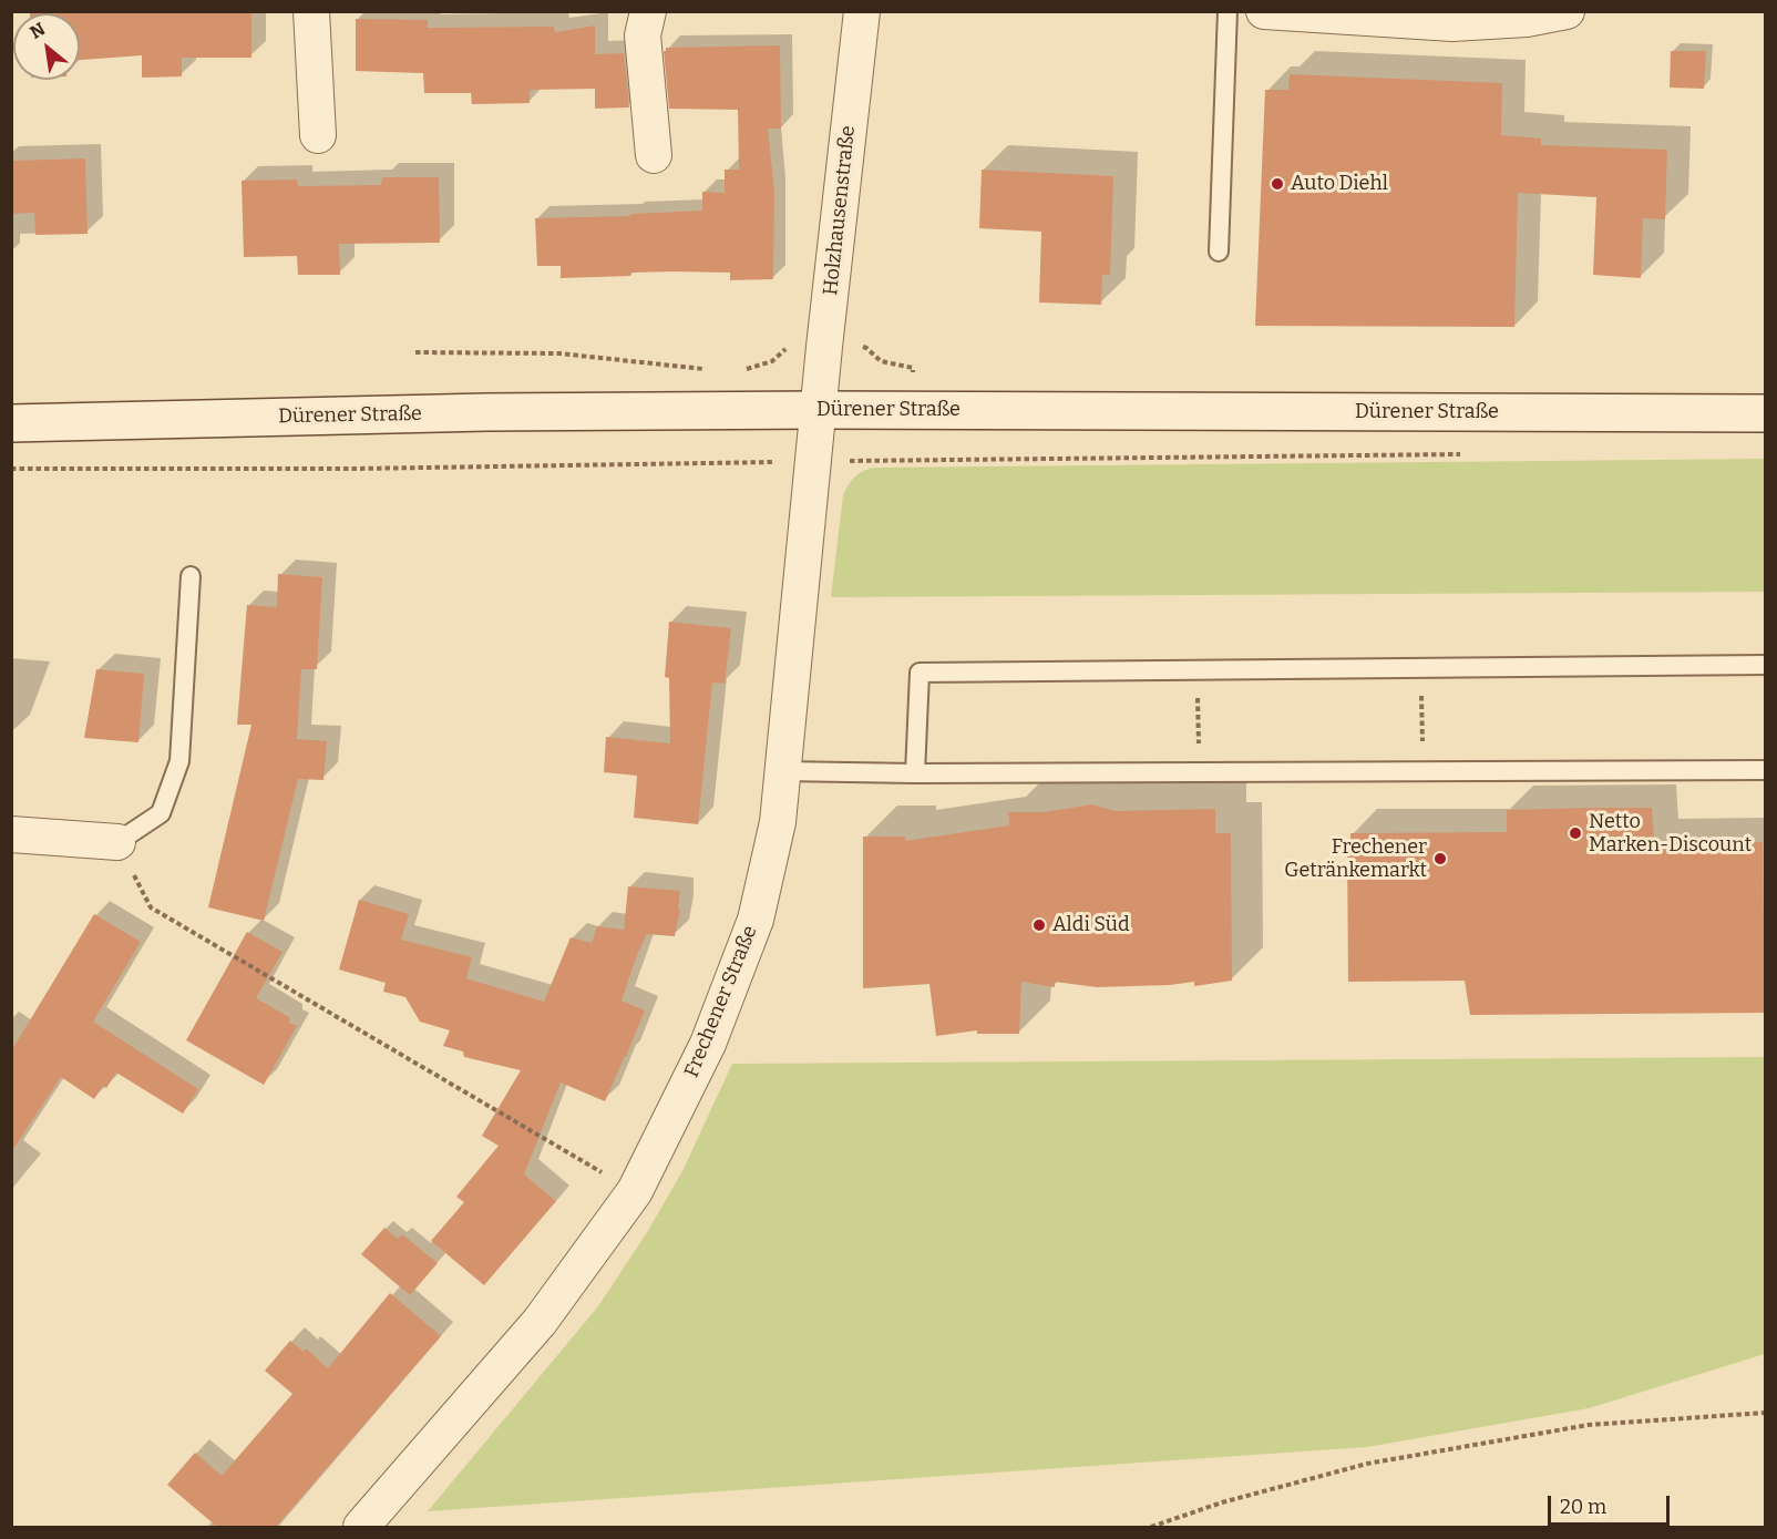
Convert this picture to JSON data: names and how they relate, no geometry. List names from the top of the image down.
{
  "streets": {
    "main road": ["Dürener Straße"],
    "street": ["Holzhausenstraße", "Frechener Straße"]
  },
  "crossings": [
    ["Holzhausenstraße", "Dürener Straße"],
    ["Holzhausenstraße", "Frechener Straße"],
    ["Dürener Straße", "Frechener Straße"]
  ],
  "places": [
    "Auto Diehl",
    "Netto Marken-Discount",
    "Frechener Getränkemarkt",
    "Aldi Süd"
  ],
  "scale_bar": "20 m",
  "north": "top left"
}
